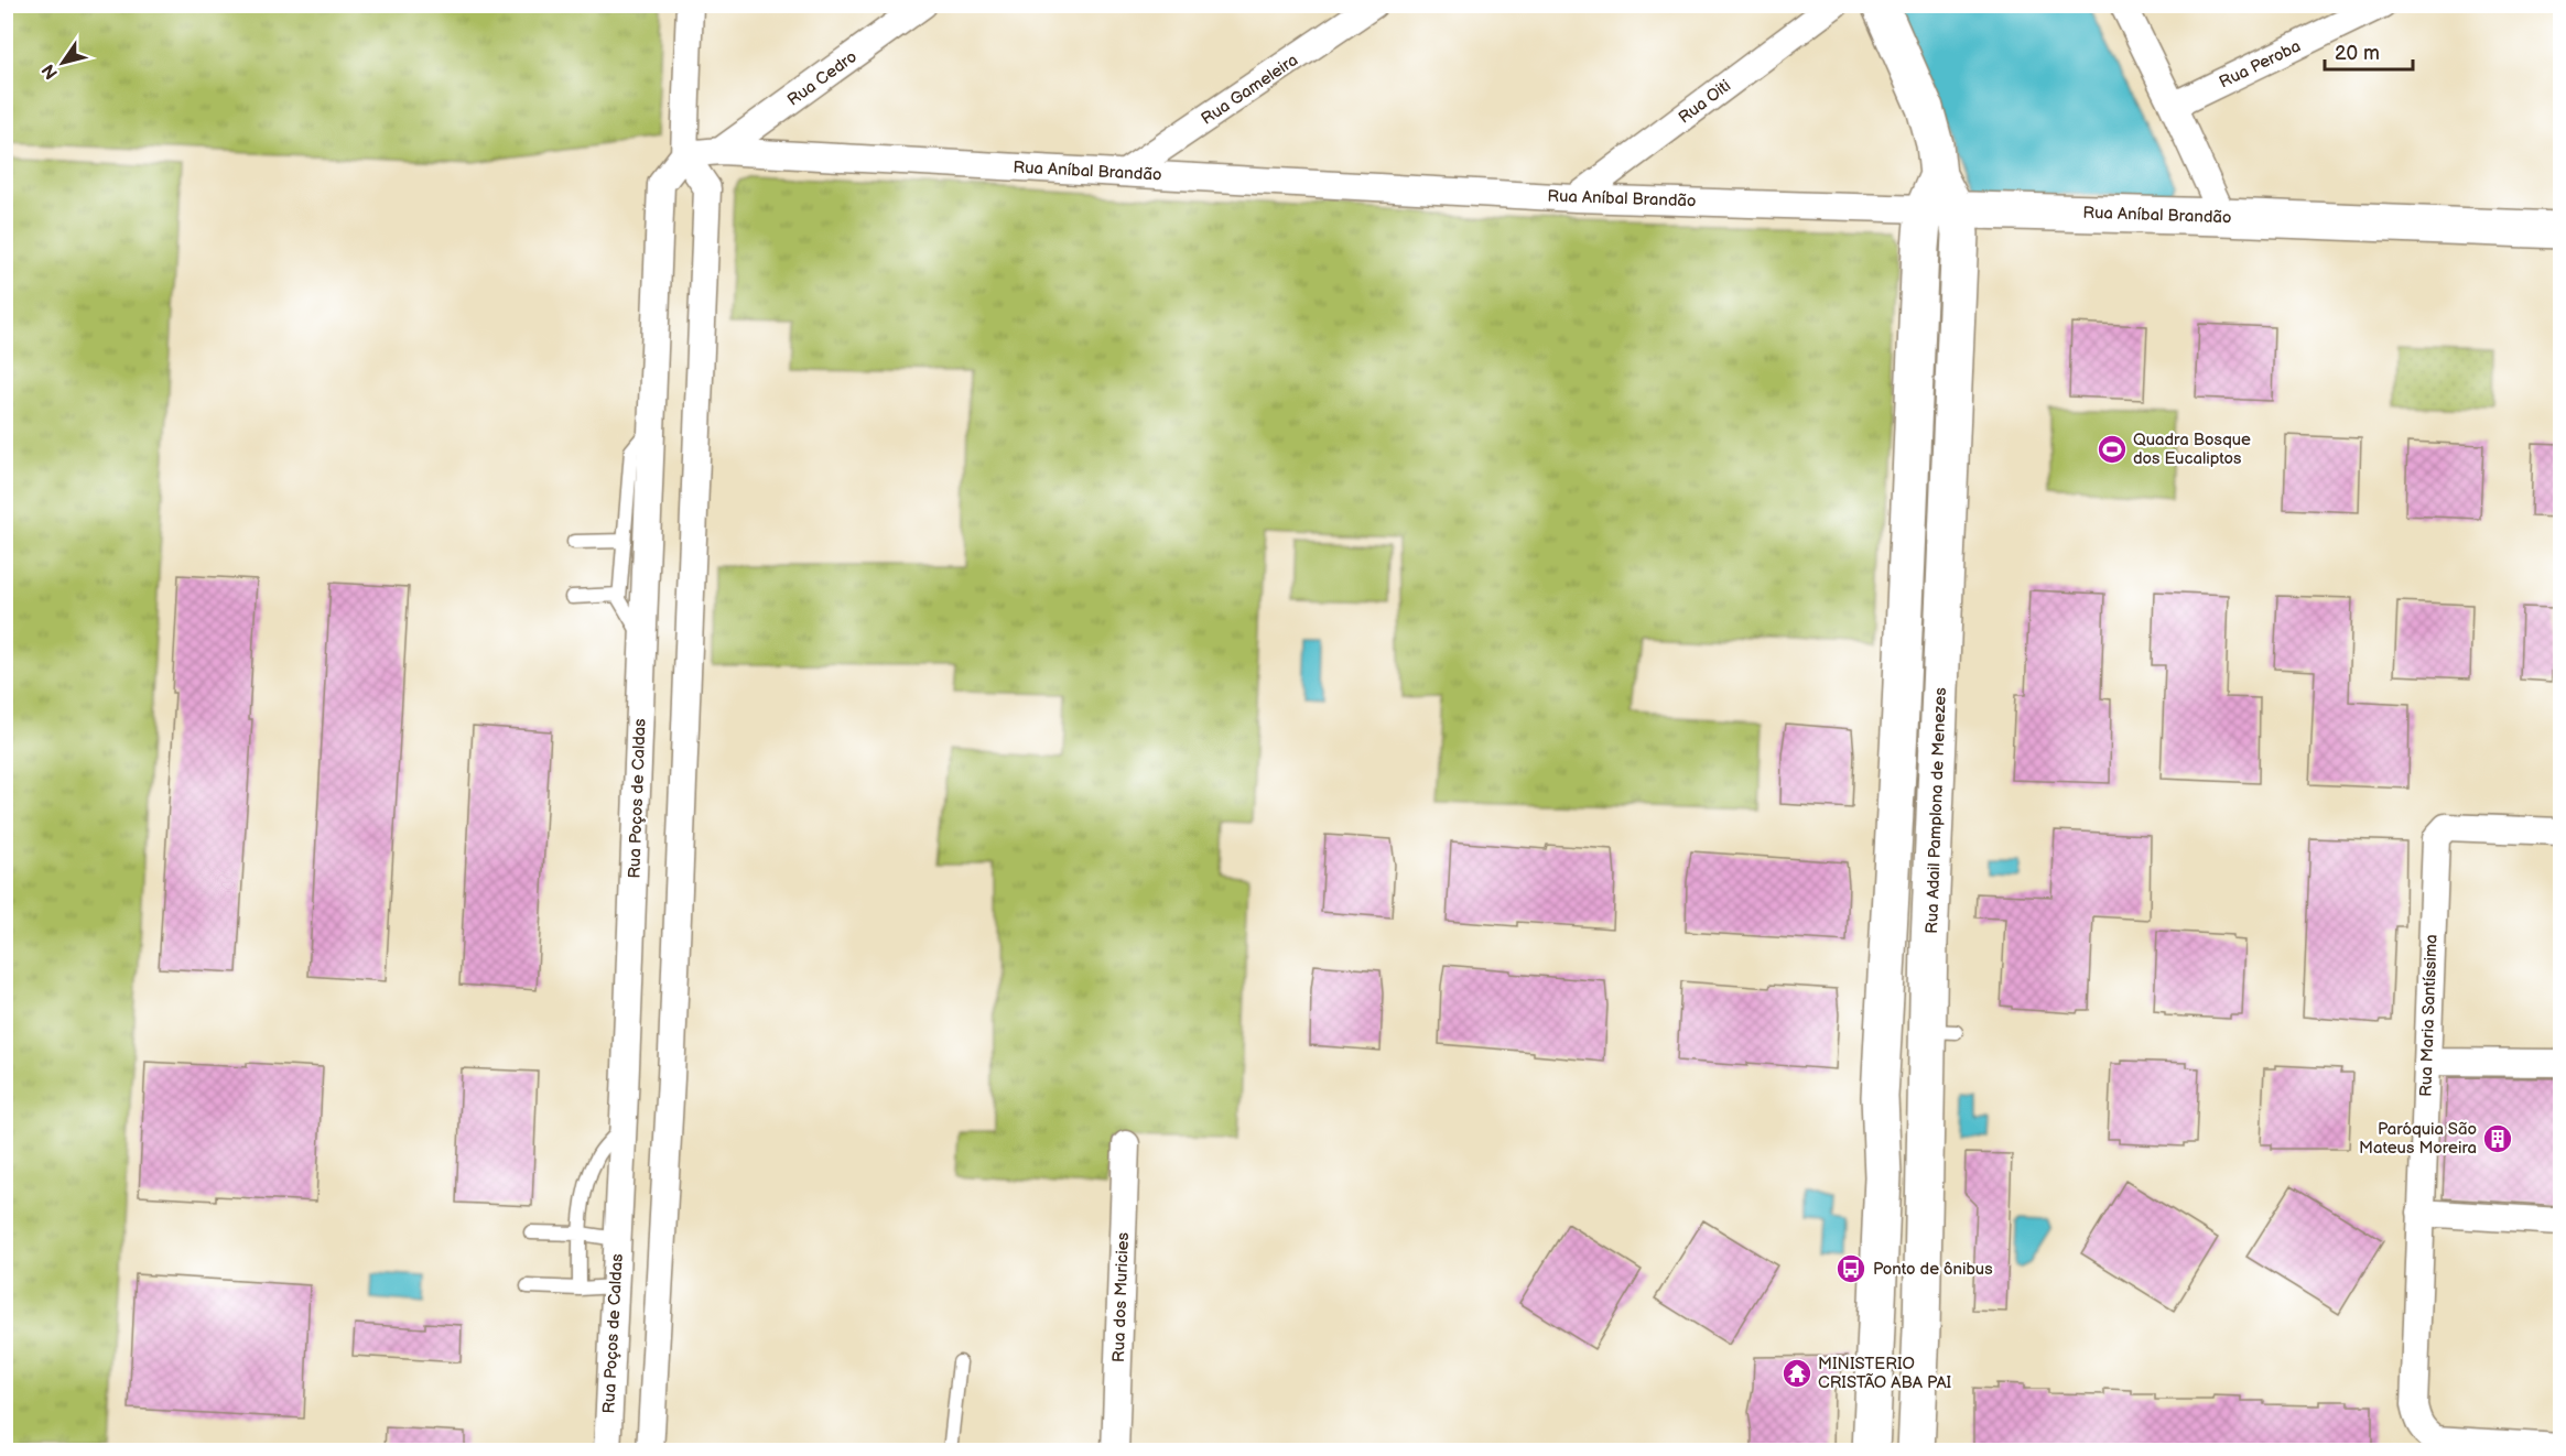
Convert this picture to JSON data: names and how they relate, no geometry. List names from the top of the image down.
{
  "streets": {
    "main road": ["Rua Aníbal Brandão", "Rua Adail Pamplona de Menezes"],
    "street": [
      "Rua Peroba",
      "Rua Cedro",
      "Rua Gameleira",
      "Rua Oiti",
      "Rua Poços de Caldas",
      "Rua Maria Santíssima",
      "Rua dos Muricies"
    ]
  },
  "crossings": [
    ["Rua Cedro", "Rua Aníbal Brandão"],
    ["Rua Gameleira", "Rua Aníbal Brandão"],
    ["Rua Oiti", "Rua Aníbal Brandão"],
    ["Rua Aníbal Brandão", "Rua Poços de Caldas"],
    ["Rua Aníbal Brandão", "Rua Adail Pamplona de Menezes"]
  ],
  "places": {
    "sports": ["Quadra Bosque dos Eucaliptos"],
    "building": ["Paróquia São Mateus Moreira"],
    "bus stop": ["Ponto de ônibus"],
    "temple": ["MINISTERIO CRISTÃO ABA PAI"]
  },
  "scale_bar": "20 m",
  "north": "bottom left"
}
